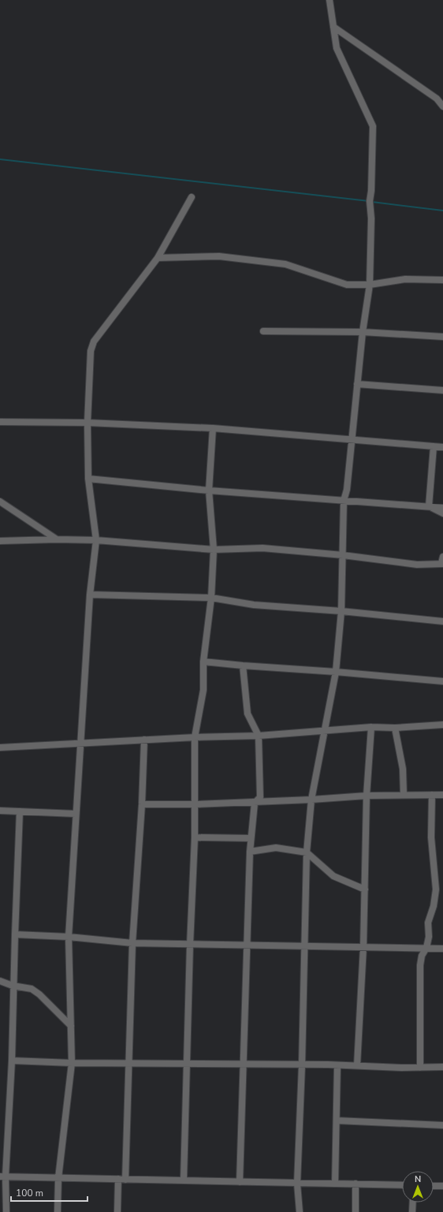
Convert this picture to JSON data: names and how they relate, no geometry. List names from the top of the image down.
{
  "scale_bar": "100 m",
  "north": "top"
}
